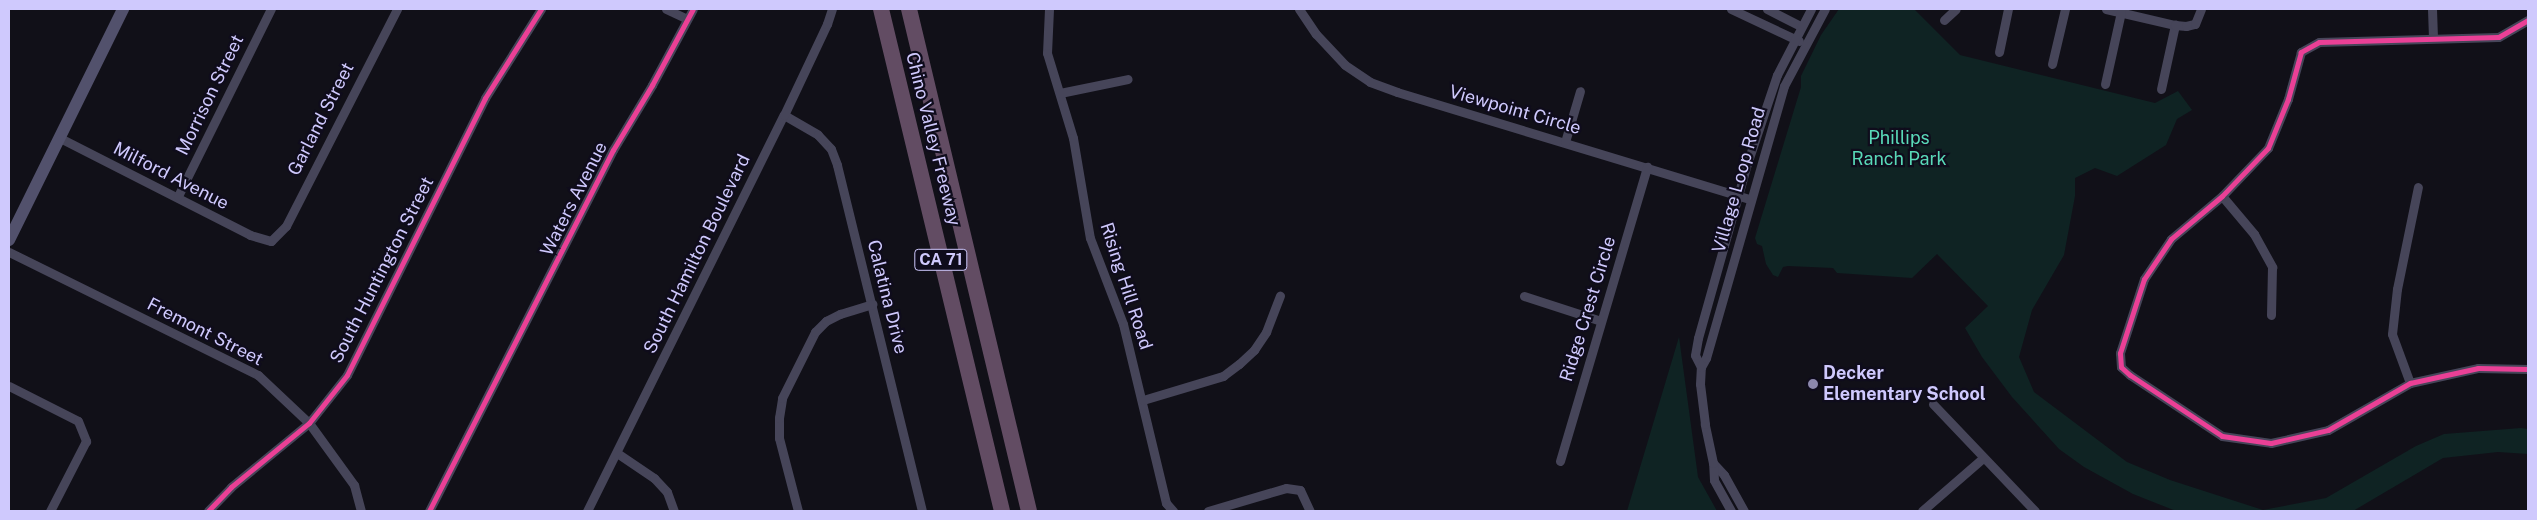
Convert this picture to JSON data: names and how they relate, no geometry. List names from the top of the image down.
{
  "streets": {
    "highway": ["Chino Valley Freeway", "CA 71"],
    "street": [
      "Morrison Street",
      "Viewpoint Circle",
      "Garland Street",
      "Milford Avenue",
      "Village Loop Road",
      "Waters Avenue",
      "South Hamilton Boulevard",
      "South Huntington Street",
      "Rising Hill Road",
      "Calatina Drive",
      "Ridge Crest Circle",
      "Fremont Street"
    ]
  },
  "crossings": [
    ["Morrison Street", "Milford Avenue"],
    ["Viewpoint Circle", "Village Loop Road"],
    ["Viewpoint Circle", "Ridge Crest Circle"],
    ["Garland Street", "Milford Avenue"],
    ["South Hamilton Boulevard", "Calatina Drive"],
    ["South Huntington Street", "Fremont Street"]
  ],
  "parks": ["Phillips Ranch Park"],
  "places": ["Decker Elementary School"]
}
